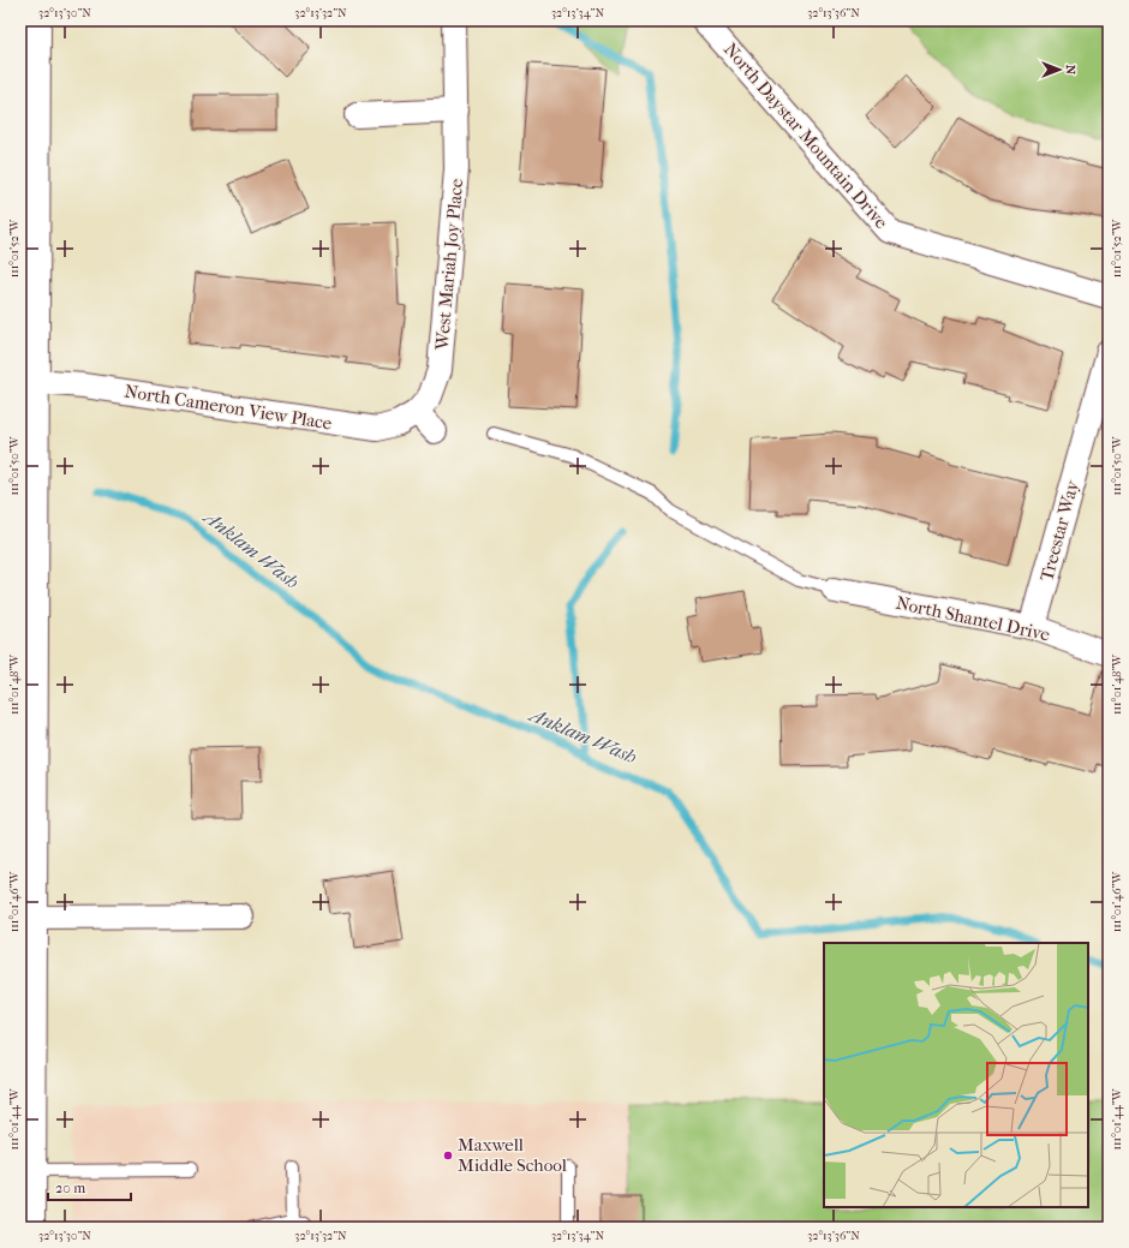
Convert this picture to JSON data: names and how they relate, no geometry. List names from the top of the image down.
{
  "streets": {
    "street": [
      "North Daystar Mountain Drive",
      "West Mariah Joy Place",
      "North Cameron View Place",
      "Treestar Way",
      "North Shantel Drive"
    ]
  },
  "crossings": [
    ["West Mariah Joy Place", "North Cameron View Place"],
    ["Treestar Way", "North Shantel Drive"]
  ],
  "water": ["Anklam Wash"],
  "places": ["Maxwell Middle School"],
  "scale_bar": "20 m",
  "north": "right",
  "coordinates": [
    "32°13'30\"N",
    "32°13'32\"N",
    "32°13'34\"N",
    "32°13'36\"N",
    "111°01'52\"W",
    "111°01'50\"W",
    "111°01'48\"W",
    "111°01'46\"W",
    "111°01'44\"W"
  ]
}
